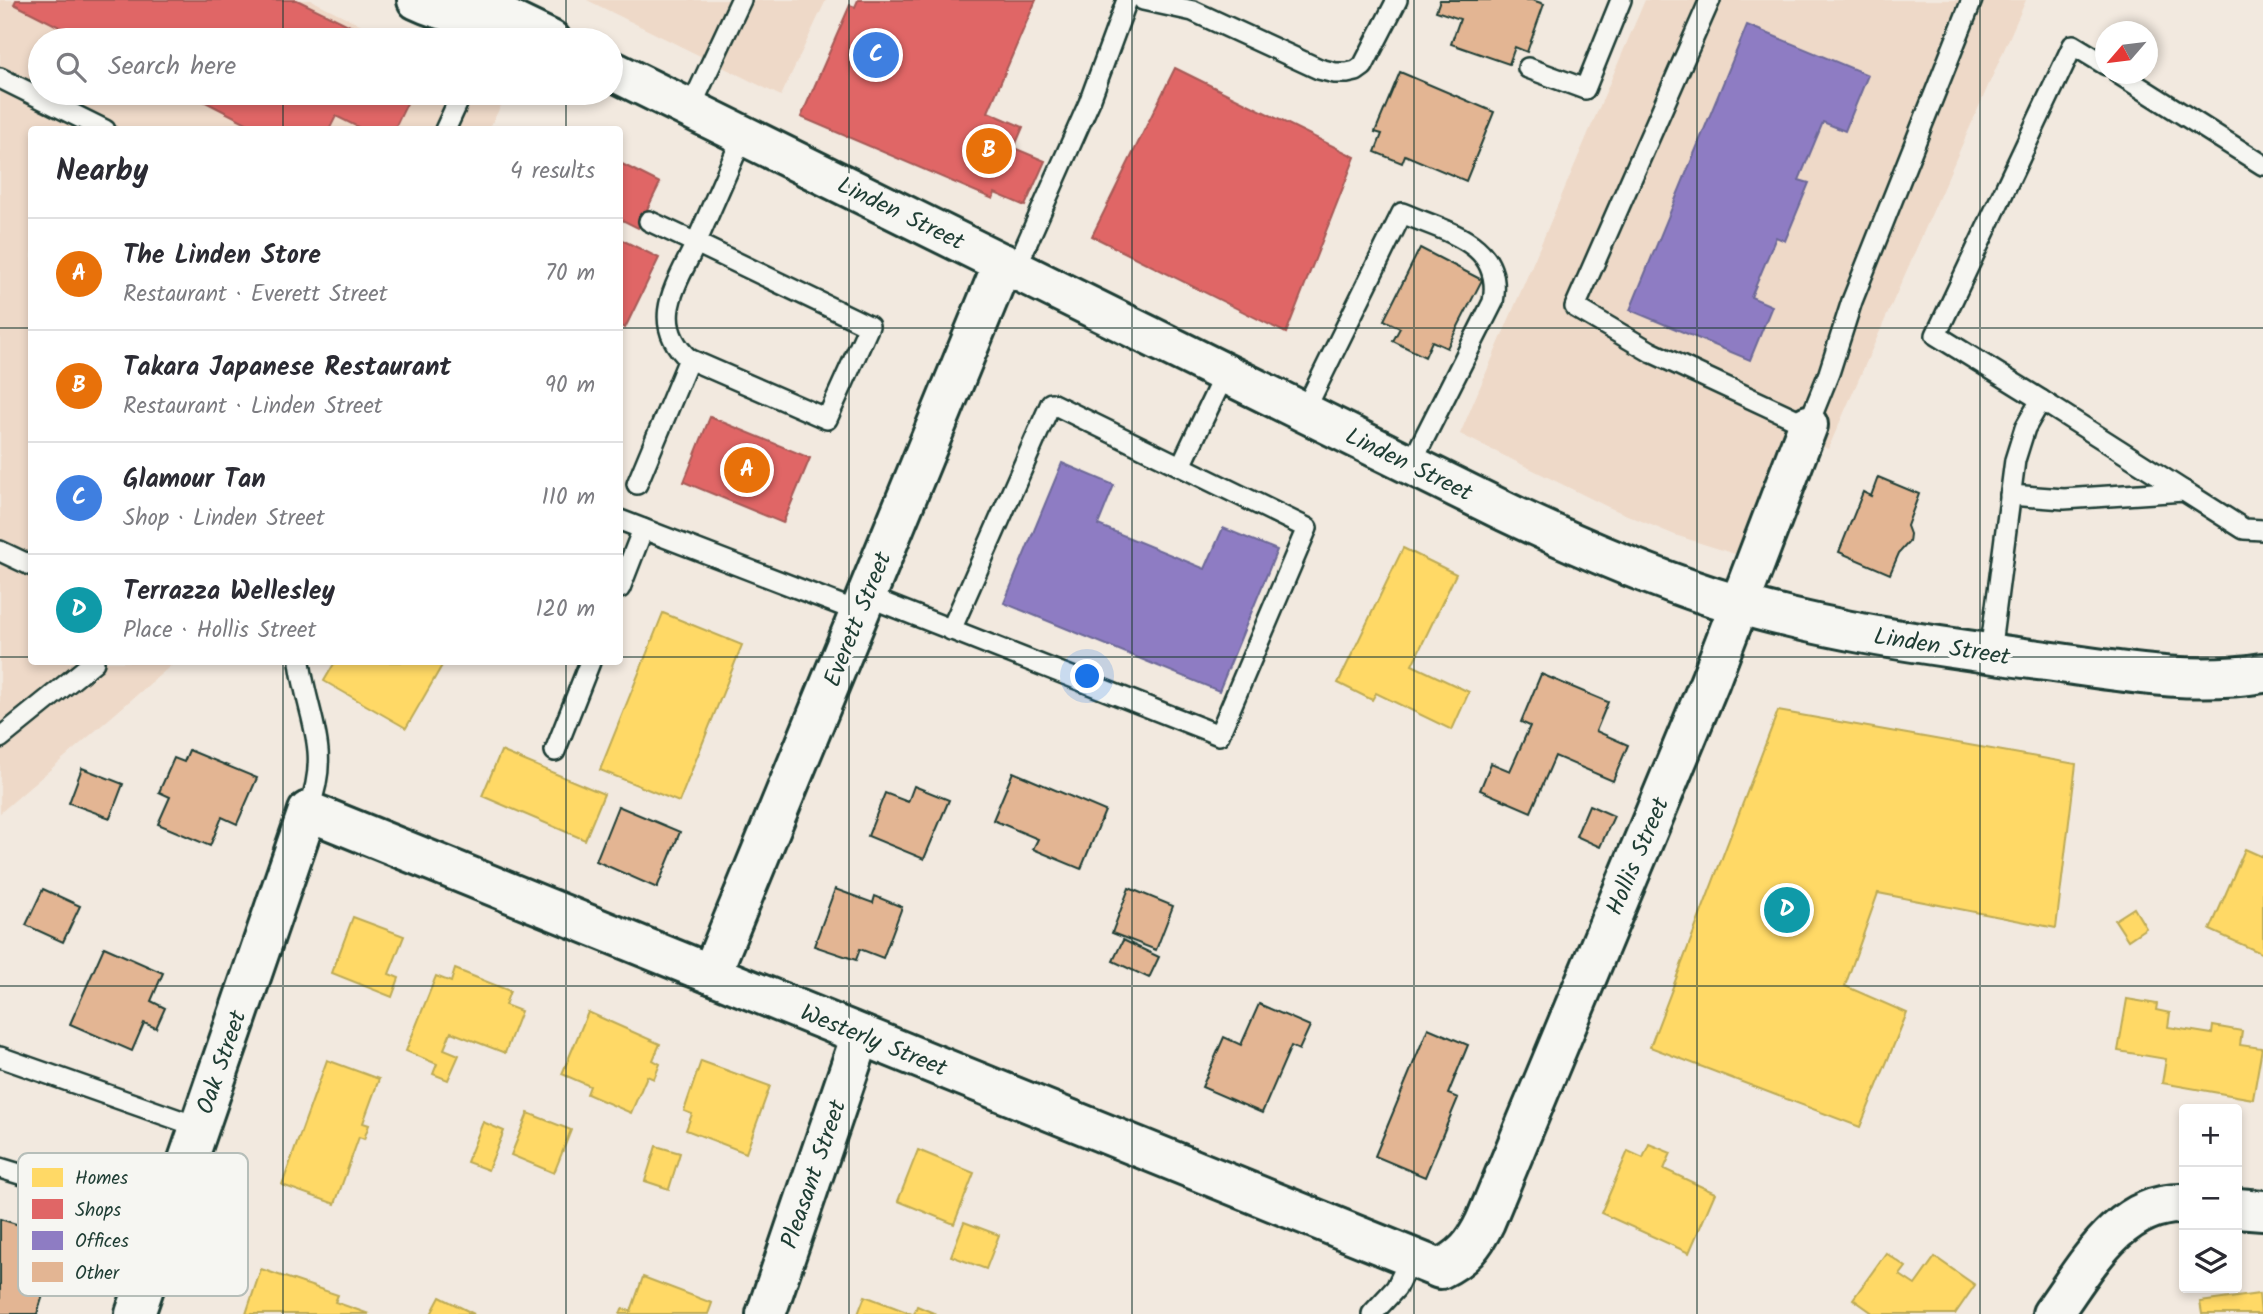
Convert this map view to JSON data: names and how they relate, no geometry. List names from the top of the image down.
{
  "streets": {
    "street": [
      "Linden Street",
      "Everett Street",
      "Hollis Street",
      "Westerly Street",
      "Oak Street",
      "Pleasant Street"
    ]
  },
  "crossings": [
    ["Linden Street", "Everett Street"],
    ["Linden Street", "Hollis Street"],
    ["Everett Street", "Westerly Street"],
    ["Hollis Street", "Westerly Street"],
    ["Westerly Street", "Oak Street"],
    ["Westerly Street", "Pleasant Street"]
  ],
  "legend": [
    "Homes",
    "Shops",
    "Offices",
    "Other"
  ],
  "north": "bottom left",
  "page": {
    "pins": [
      "C",
      "B",
      "A",
      "D"
    ],
    "search": "Search here",
    "heading": ["Nearby", "4 results"],
    "list": [
      {
        "mark": "A",
        "name": "The Linden Store",
        "note": "Restaurant · Everett Street",
        "value": "70 m"
      },
      {
        "mark": "B",
        "name": "Takara Japanese Restaurant",
        "note": "Restaurant · Linden Street",
        "value": "90 m"
      },
      {
        "mark": "C",
        "name": "Glamour Tan",
        "note": "Shop · Linden Street",
        "value": "110 m"
      },
      {
        "mark": "D",
        "name": "Terrazza Wellesley",
        "note": "Place · Hollis Street",
        "value": "120 m"
      }
    ],
    "map_buttons": ["+", "−"]
  }
}
